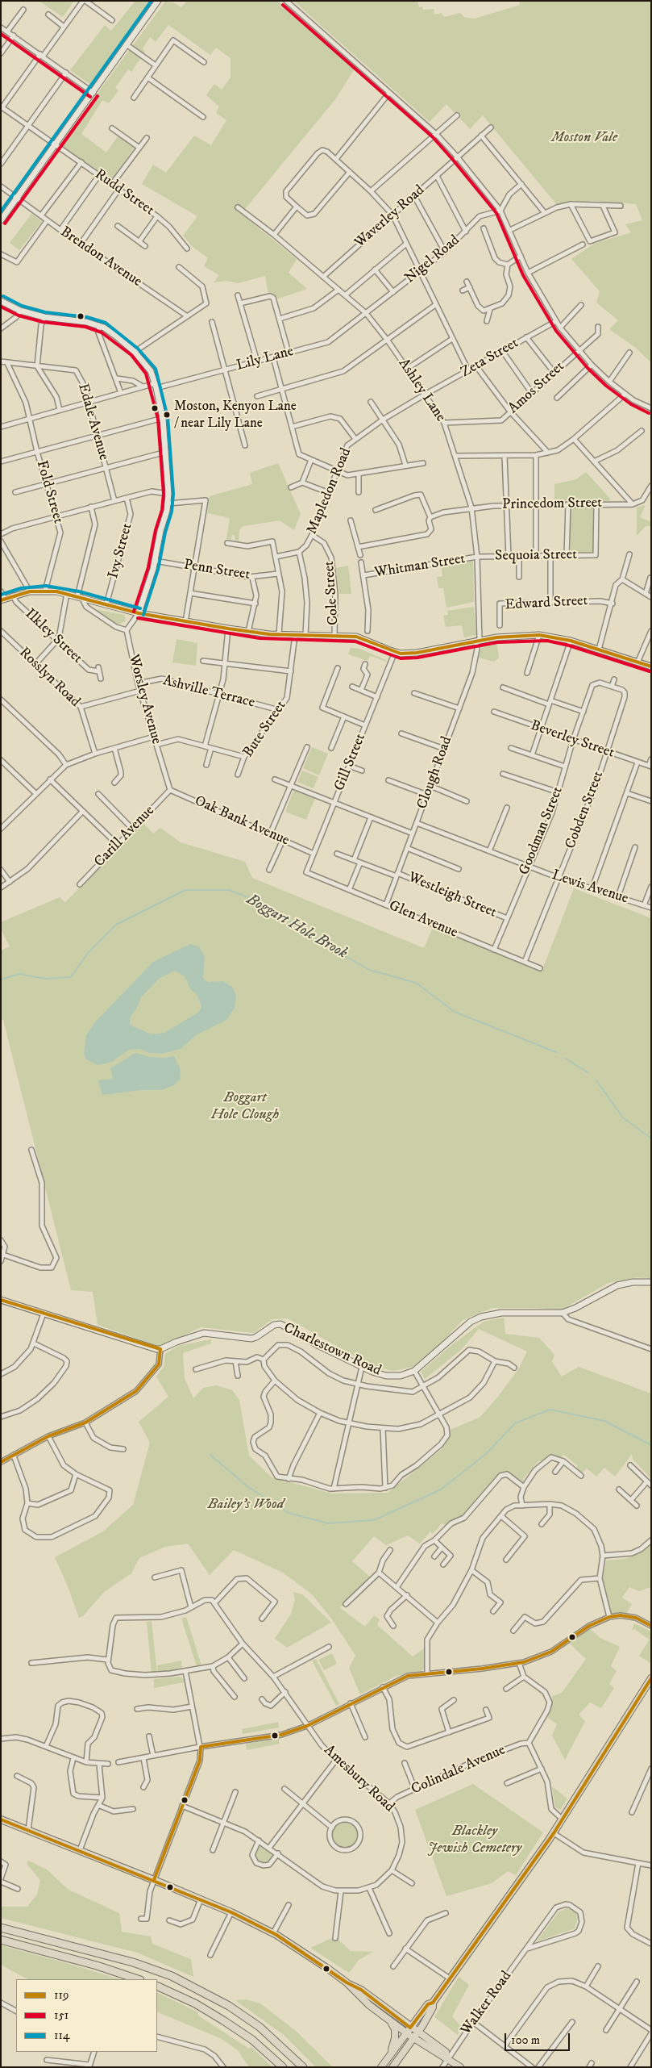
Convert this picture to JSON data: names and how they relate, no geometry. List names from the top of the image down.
{
  "streets": {
    "street": [
      "Rudd Street",
      "Waverley Road",
      "Brendon Avenue",
      "Nigel Road",
      "Zeta Street",
      "Lily Lane",
      "Amos Street",
      "Ashley Lane",
      "Edale Avenue",
      "Mapledon Road",
      "Fold Street",
      "Princedom Street",
      "Ivy Street",
      "Sequoia Street",
      "Whitman Street",
      "Penn Street",
      "Cole Street",
      "Edward Street",
      "Ilkley Street",
      "Rosslyn Road",
      "Ashville Terrace",
      "Worsley Avenue",
      "Bute Street",
      "Beverley Street",
      "Gill Street",
      "Clough Road",
      "Cobden Street",
      "Oak Bank Avenue",
      "Goodman Street",
      "Carill Avenue",
      "Lewis Avenue",
      "Westleigh Street",
      "Glen Avenue",
      "Charlestown Road",
      "Colindale Avenue",
      "Amesbury Road",
      "Walker Road"
    ]
  },
  "crossings": [
    ["Waverley Road", "Ashley Lane"],
    ["Nigel Road", "Lily Lane"],
    ["Nigel Road", "Ashley Lane"],
    ["Zeta Street", "Ashley Lane"],
    ["Zeta Street", "Mapledon Road"],
    ["Lily Lane", "Ashley Lane"],
    ["Lily Lane", "Edale Avenue"],
    ["Lily Lane", "Fold Street"],
    ["Amos Street", "Ashley Lane"],
    ["Ashley Lane", "Mapledon Road"],
    ["Ashley Lane", "Princedom Street"],
    ["Ashley Lane", "Sequoia Street"],
    ["Ashley Lane", "Whitman Street"],
    ["Ashley Lane", "Clough Road"],
    ["Edale Avenue", "Fold Street"],
    ["Mapledon Road", "Cole Street"],
    ["Princedom Street", "Sequoia Street"],
    ["Sequoia Street", "Whitman Street"],
    ["Ashville Terrace", "Worsley Avenue"],
    ["Ashville Terrace", "Bute Street"],
    ["Worsley Avenue", "Oak Bank Avenue"],
    ["Worsley Avenue", "Carill Avenue"],
    ["Beverley Street", "Cobden Street"],
    ["Beverley Street", "Goodman Street"],
    ["Gill Street", "Oak Bank Avenue"],
    ["Gill Street", "Glen Avenue"],
    ["Clough Road", "Lewis Avenue"],
    ["Clough Road", "Westleigh Street"],
    ["Clough Road", "Glen Avenue"],
    ["Cobden Street", "Goodman Street"],
    ["Cobden Street", "Lewis Avenue"],
    ["Cobden Street", "Glen Avenue"],
    ["Oak Bank Avenue", "Carill Avenue"],
    ["Goodman Street", "Lewis Avenue"],
    ["Goodman Street", "Westleigh Street"],
    ["Goodman Street", "Glen Avenue"],
    ["Colindale Avenue", "Amesbury Road"]
  ],
  "water": ["Boggart Hole Brook"],
  "parks": [
    "Moston Vale",
    "Boggart Hole Clough",
    "Bailey's Wood",
    "Blackley Jewish Cemetery"
  ],
  "places": ["Moston, Kenyon Lane / near Lily Lane"],
  "lines": ["transit line 114", "transit line 151", "transit line 119"],
  "legend": ["119", "151", "114"],
  "scale_bar": "100 m"
}
